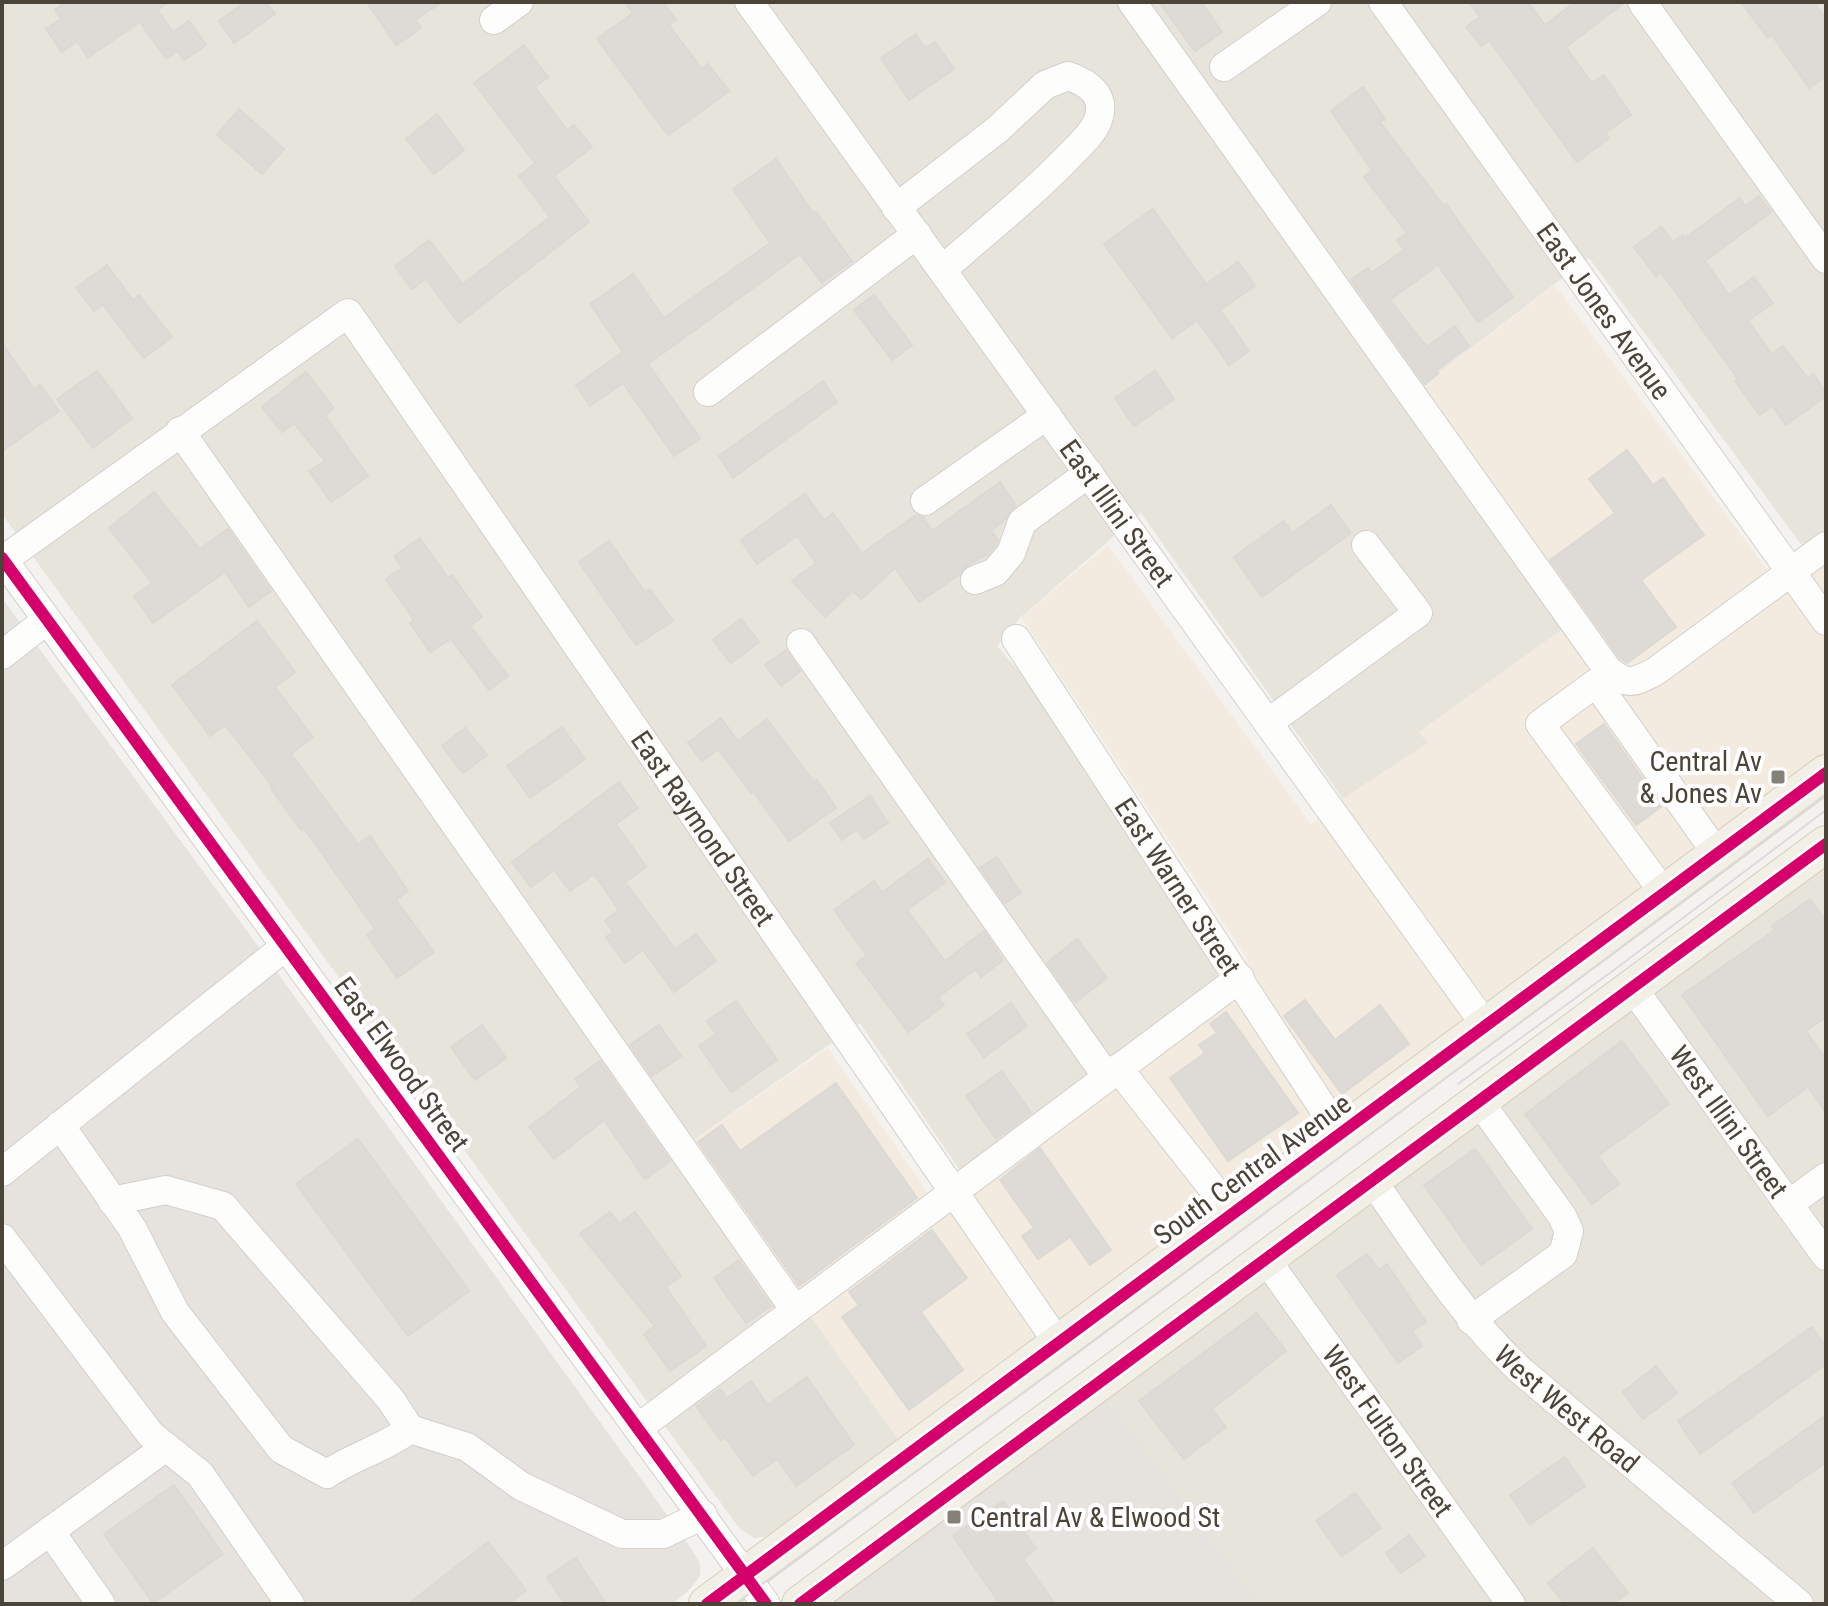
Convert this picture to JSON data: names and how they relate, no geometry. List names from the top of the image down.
{
  "streets": {
    "main road": ["South Central Avenue"],
    "street": [
      "East Jones Avenue",
      "East Illini Street",
      "East Raymond Street",
      "East Warner Street",
      "East Elwood Street",
      "West Illini Street",
      "West West Road",
      "West Fulton Street"
    ]
  },
  "crossings": [
    ["East Illini Street", "South Central Avenue"],
    ["East Raymond Street", "South Central Avenue"],
    ["East Warner Street", "South Central Avenue"],
    ["East Elwood Street", "South Central Avenue"]
  ],
  "places": {
    "transit": ["Central Av & Jones Av", "Central Av & Elwood St"]
  }
}
